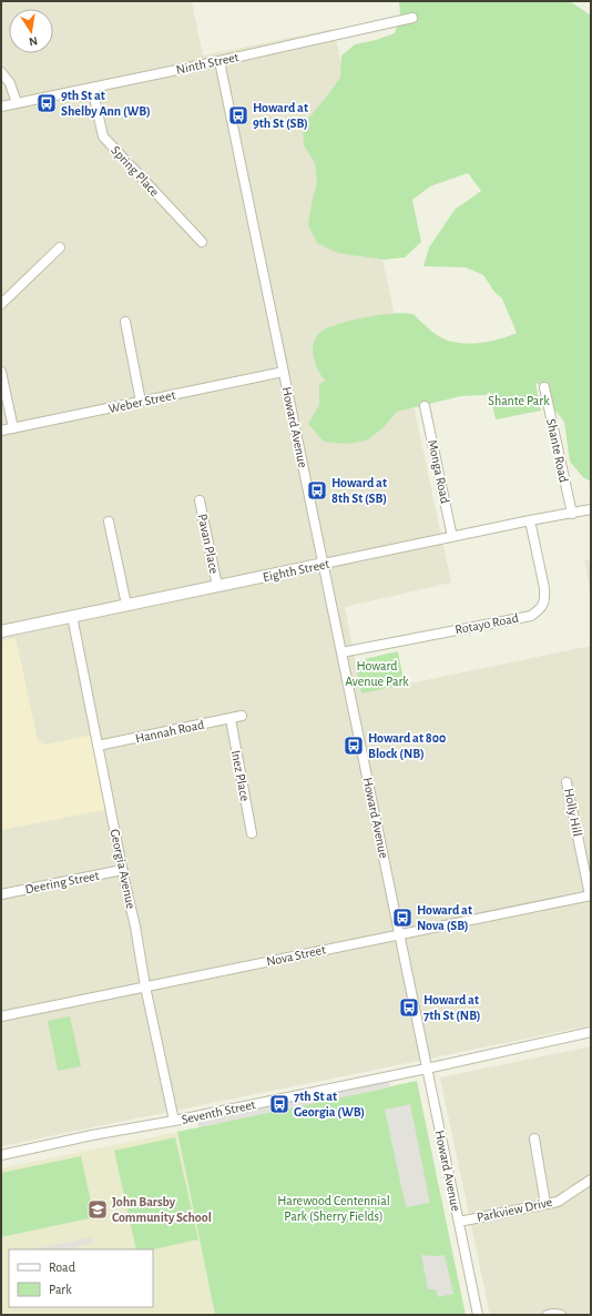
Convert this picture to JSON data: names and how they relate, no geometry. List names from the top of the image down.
{
  "streets": {
    "street": [
      "Ninth Street",
      "Spring Place",
      "Weber Street",
      "Howard Avenue",
      "Shante Road",
      "Monga Road",
      "Pavan Place",
      "Eighth Street",
      "Rotayo Road",
      "Hannah Road",
      "Inez Place",
      "Holly Hill",
      "Georgia Avenue",
      "Deering Street",
      "Nova Street",
      "Seventh Street",
      "Parkview Drive"
    ]
  },
  "crossings": [
    ["Ninth Street", "Spring Place"],
    ["Ninth Street", "Howard Avenue"],
    ["Weber Street", "Howard Avenue"],
    ["Howard Avenue", "Eighth Street"],
    ["Howard Avenue", "Rotayo Road"],
    ["Howard Avenue", "Nova Street"],
    ["Howard Avenue", "Seventh Street"],
    ["Howard Avenue", "Parkview Drive"],
    ["Shante Road", "Eighth Street"],
    ["Monga Road", "Eighth Street"],
    ["Pavan Place", "Eighth Street"],
    ["Eighth Street", "Rotayo Road"],
    ["Eighth Street", "Georgia Avenue"],
    ["Hannah Road", "Inez Place"],
    ["Hannah Road", "Georgia Avenue"],
    ["Holly Hill", "Nova Street"],
    ["Georgia Avenue", "Deering Street"],
    ["Georgia Avenue", "Nova Street"],
    ["Georgia Avenue", "Seventh Street"]
  ],
  "parks": ["Shante Park", "Howard Avenue Park", "Harewood Centennial Park (Sherry Fields)"],
  "places": {
    "bus stop": [
      "9th St at Shelby Ann (WB)",
      "Howard at 9th St (SB)",
      "Howard at 8th St (SB)",
      "Howard at 800 Block (NB)",
      "Howard at Nova (SB)",
      "Howard at 7th St (NB)",
      "7th St at Georgia (WB)"
    ],
    "school or university": ["John Barsby Community School"]
  },
  "legend": ["Road", "Park"],
  "north": "bottom"
}
